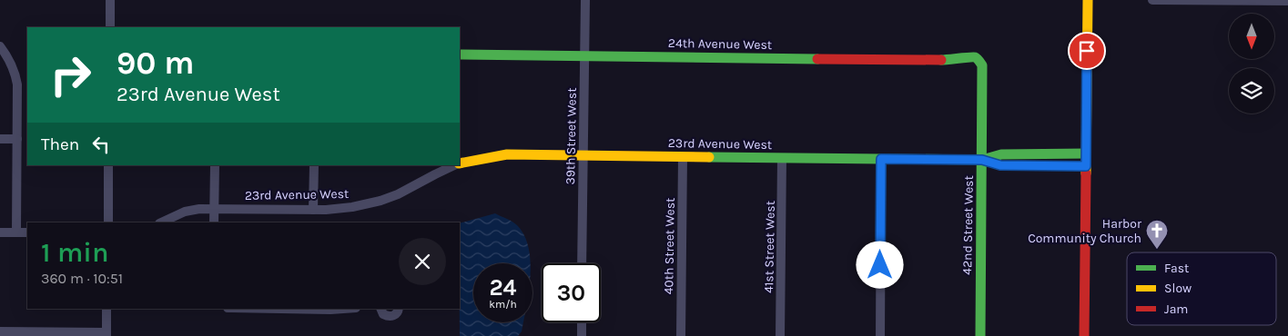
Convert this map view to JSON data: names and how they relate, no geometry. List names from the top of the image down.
{
  "streets": {
    "street": [
      "24th Avenue West",
      "39th Street West",
      "23rd Avenue West",
      "42nd Street West",
      "40th Street West",
      "41st Street West"
    ]
  },
  "crossings": [
    ["24th Avenue West", "39th Street West"],
    ["24th Avenue West", "42nd Street West"],
    ["39th Street West", "23rd Avenue West"],
    ["23rd Avenue West", "42nd Street West"],
    ["23rd Avenue West", "40th Street West"],
    ["23rd Avenue West", "41st Street West"]
  ],
  "places": {
    "church": ["Harbor Community Church"]
  },
  "legend": ["Fast", "Slow", "Jam"],
  "north": "bottom",
  "page": {
    "turn": ["90 m", "23rd Avenue West"],
    "then": "Then",
    "heading": ["1 min", "360 m · 10:51"],
    "speed": "24 km/h",
    "limit": "30"
  }
}
